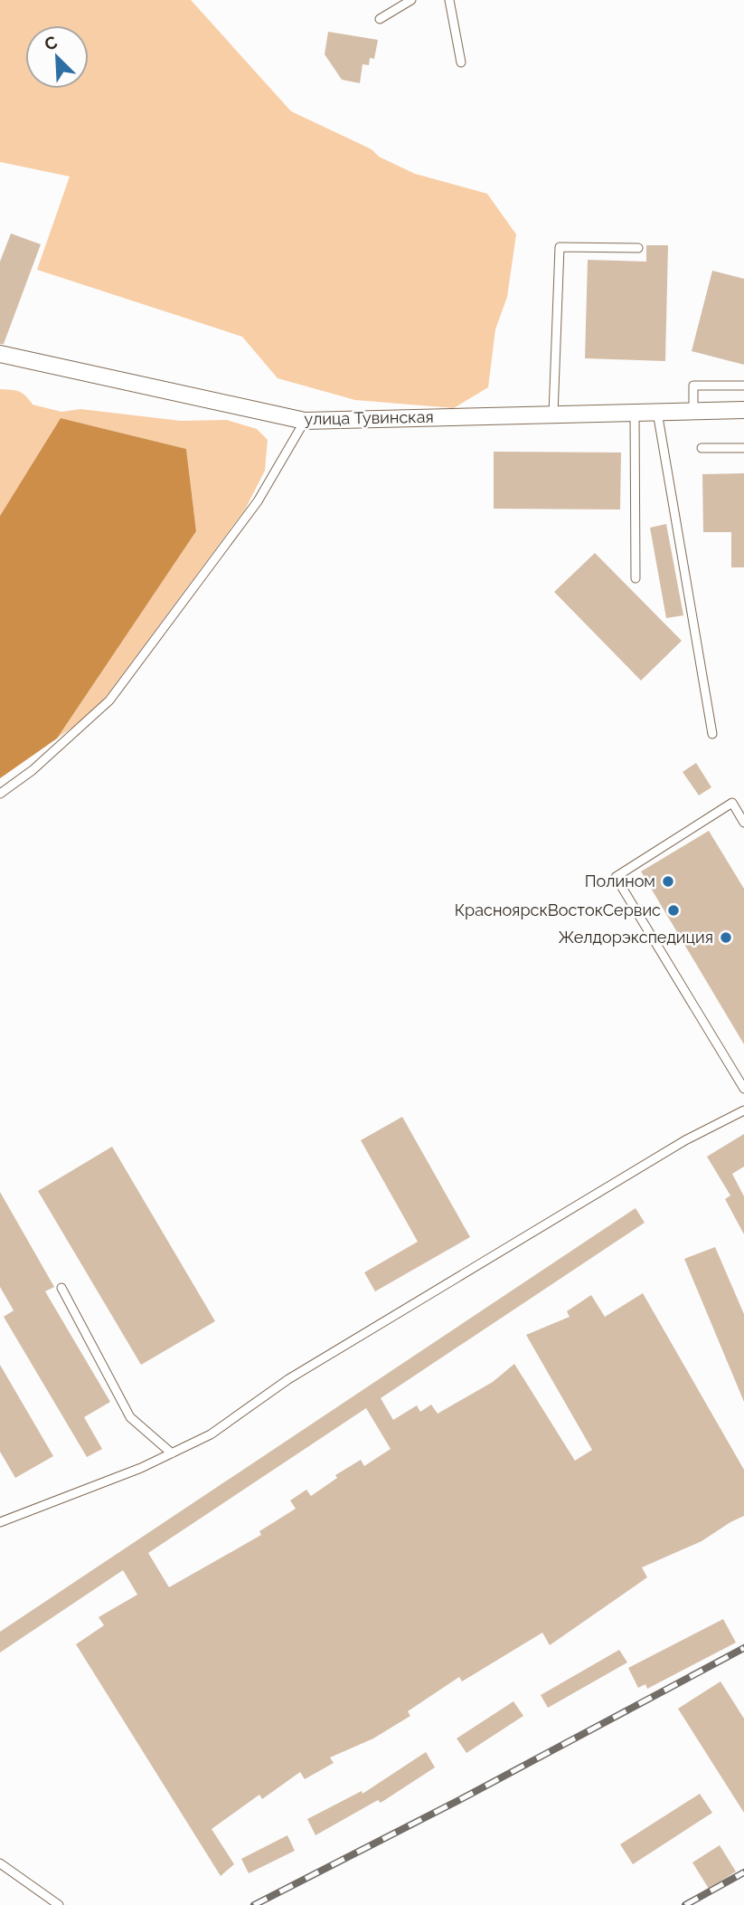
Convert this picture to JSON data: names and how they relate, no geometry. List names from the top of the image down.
{
  "streets": {
    "street": ["улица Тувинская"]
  },
  "places": ["Полином", "КрасноярскВостокСервис", "Желдорэкспедиция"],
  "north": "top left"
}
